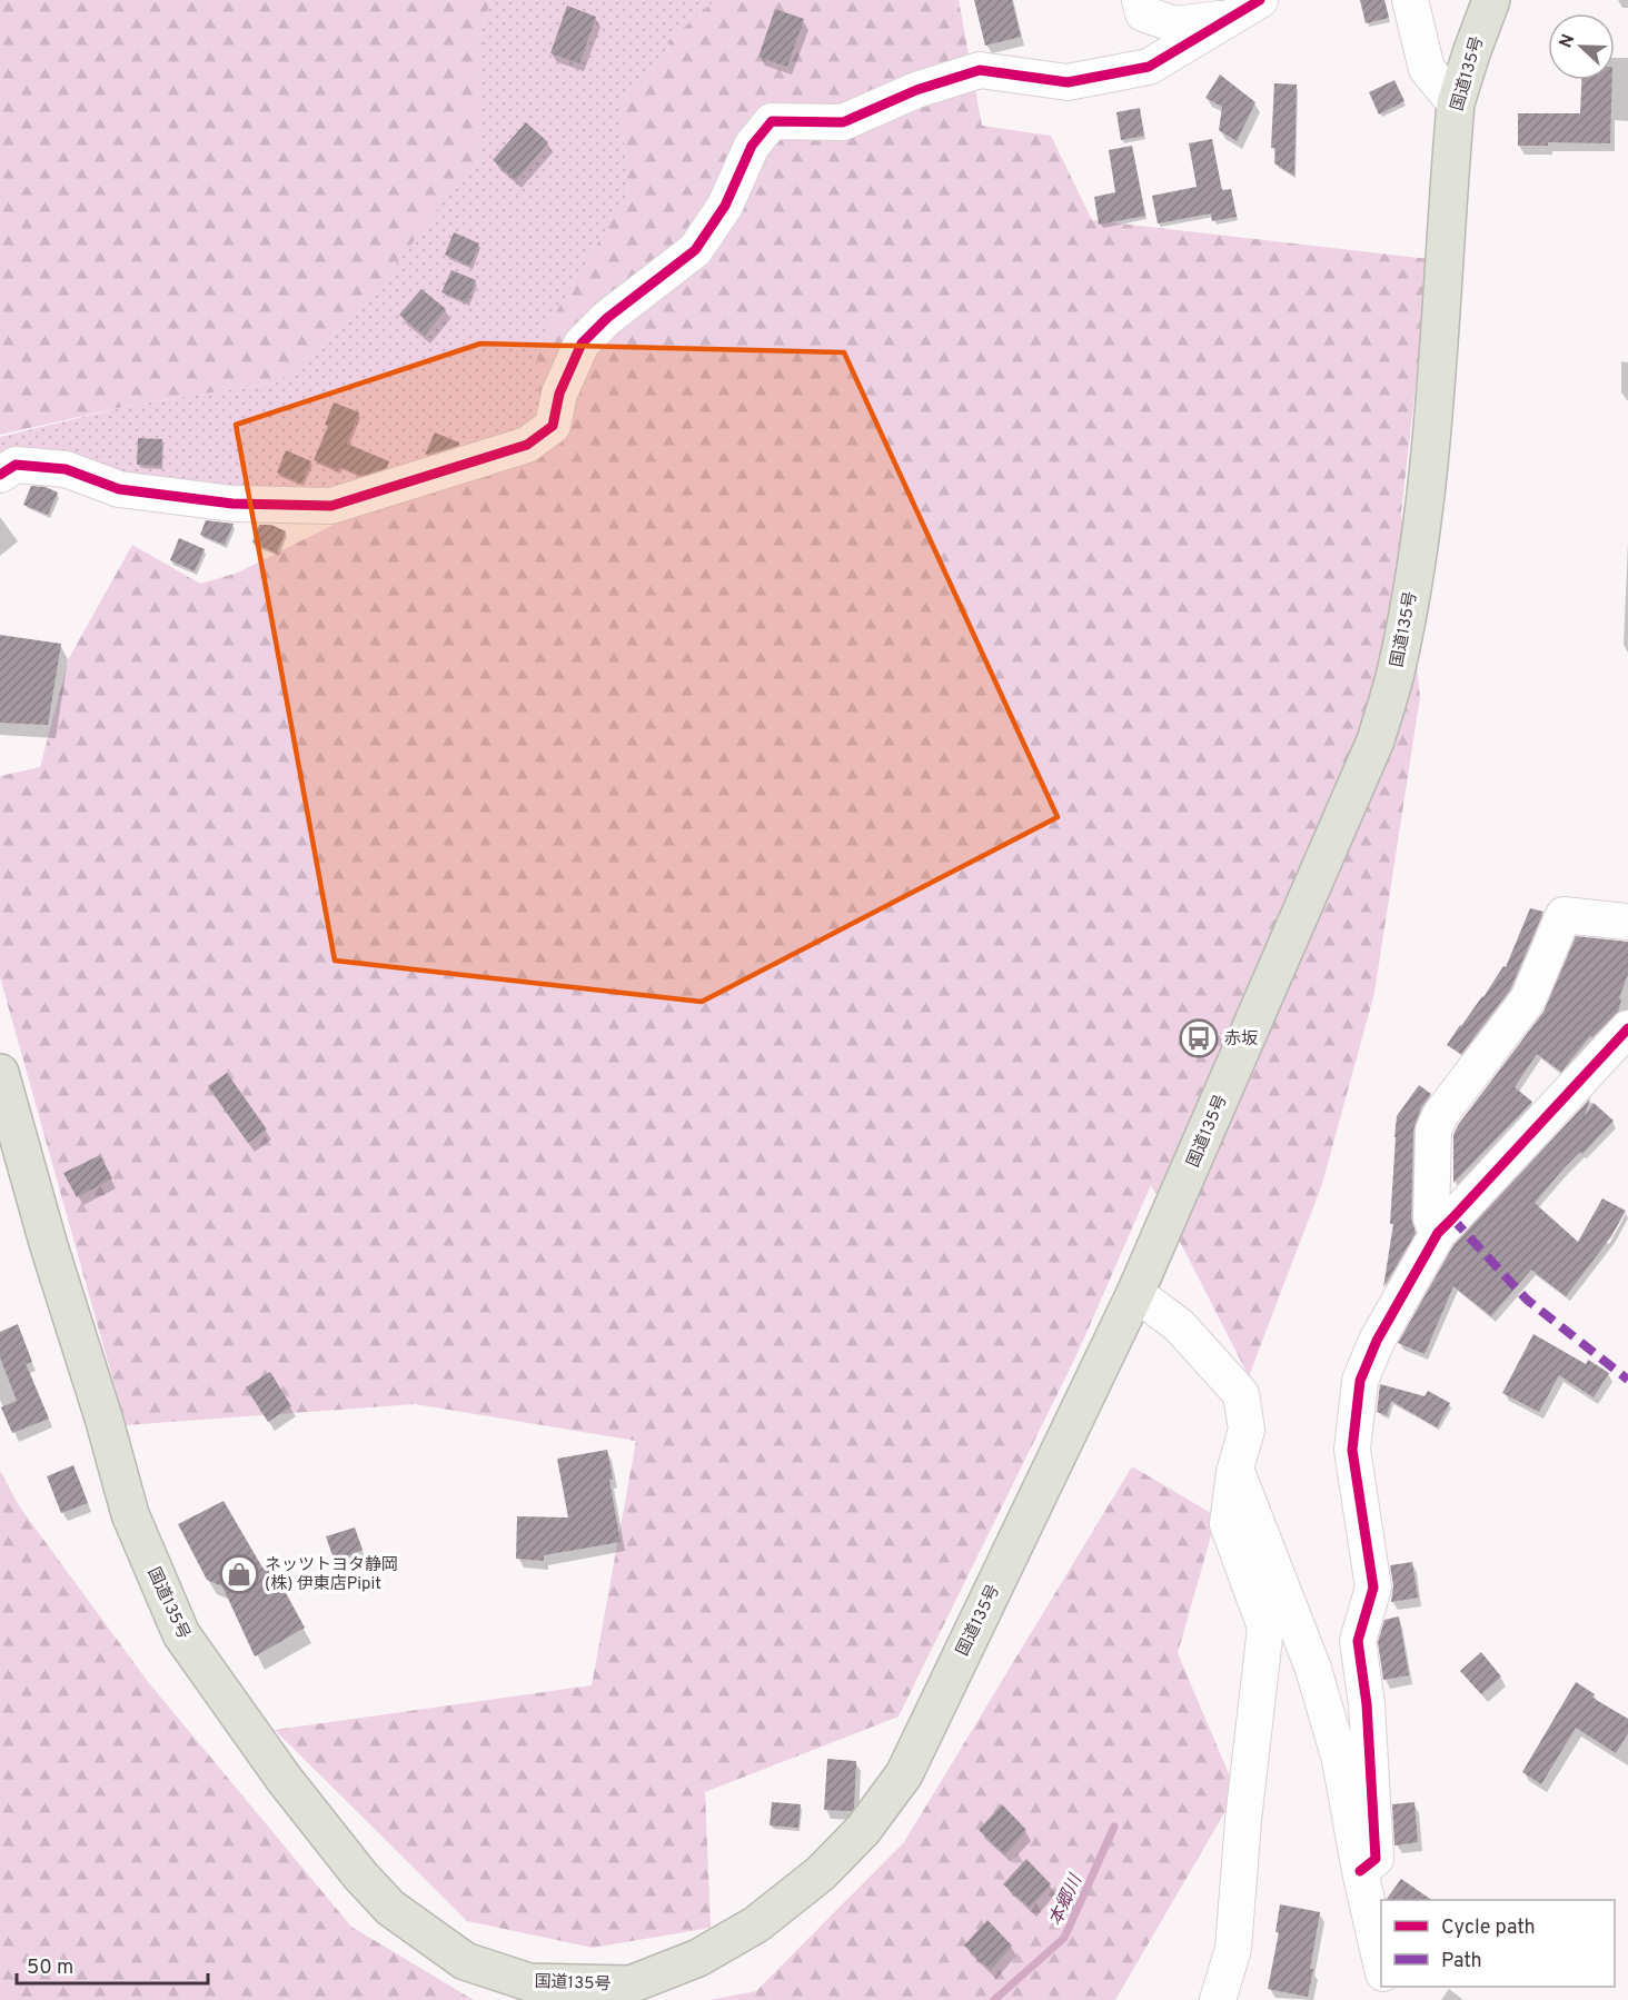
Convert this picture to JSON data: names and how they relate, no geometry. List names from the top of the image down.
{
  "streets": {
    "highway": ["国道135号"]
  },
  "water": ["本郷川"],
  "places": {
    "bus stop": ["赤坂"],
    "shop": ["ネッツトヨタ静岡 (株) 伊東店Pipit"]
  },
  "legend": ["Cycle path", "Path"],
  "scale_bar": "50 m",
  "north": "left"
}
